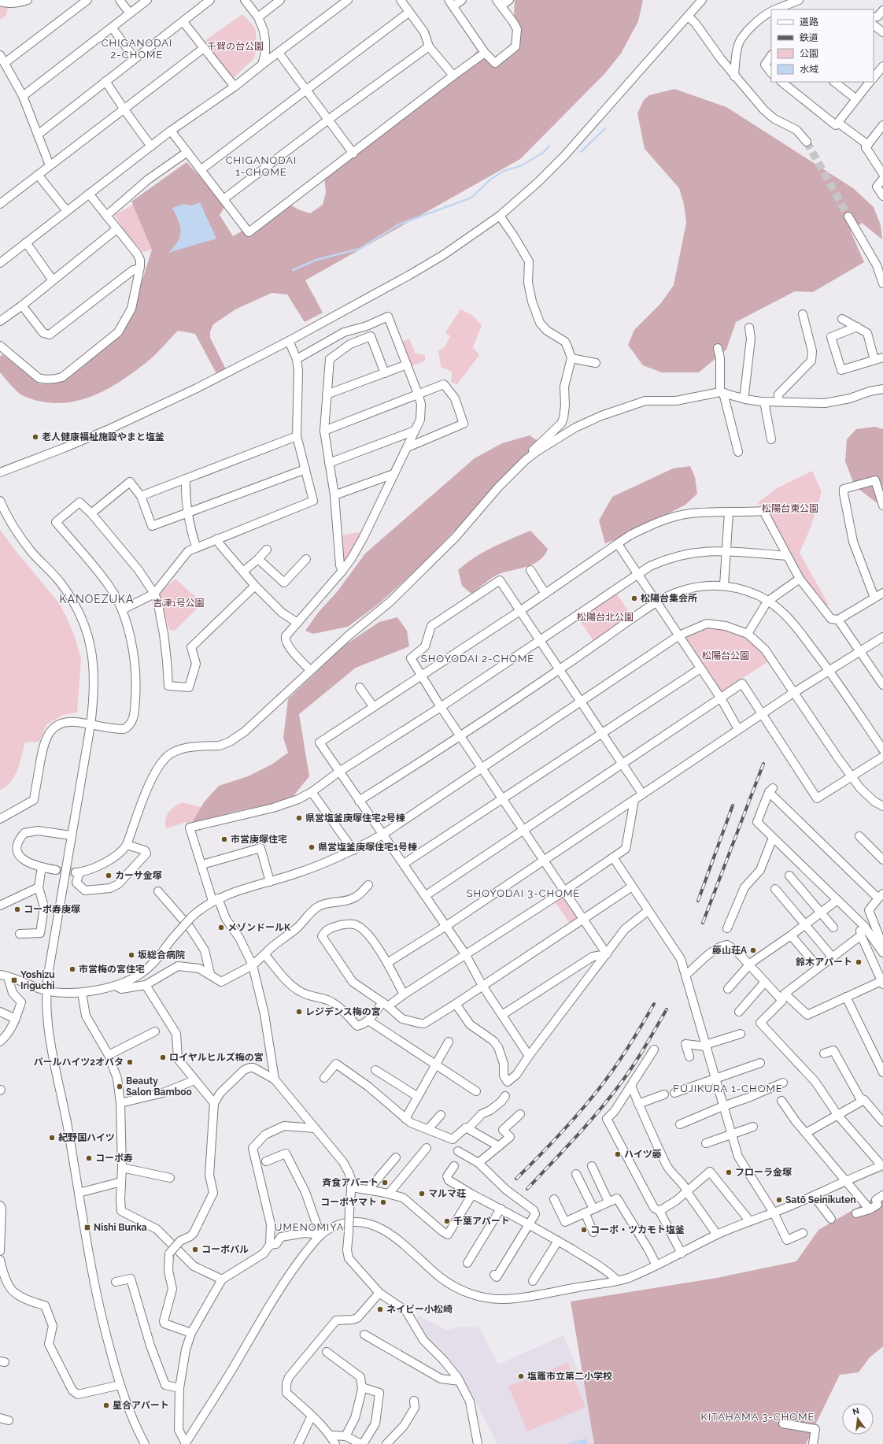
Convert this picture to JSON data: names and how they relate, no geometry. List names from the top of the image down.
{
  "districts": [
    "CHIGANODAI 2-CHOME",
    "CHIGANODAI 1-CHOME",
    "KANOEZUKA",
    "SHOYODAI 2-CHOME",
    "SHOYODAI 3-CHOME",
    "FUJIKURA 1-CHOME",
    "UMENOMIYA",
    "KITAHAMA 3-CHOME"
  ],
  "parks": [
    "千賀の台公園",
    "松陽台東公園",
    "吉津1号公園",
    "松陽台北公園",
    "松陽台公園"
  ],
  "places": {
    "other": [
      "老人健康福祉施設やまと塩釜",
      "松陽台集会所",
      "県営塩釜庚塚住宅2号棟",
      "市営庚塚住宅",
      "県営塩釜庚塚住宅1号棟",
      "カーサ金塚",
      "コーポ寿庚塚",
      "メゾンドールK",
      "藤山荘A",
      "坂総合病院",
      "鈴木アパート",
      "市営梅の宮住宅",
      "レジデンス梅の宮",
      "ロイヤルヒルズ梅の宮",
      "パールハイツ2オバタ",
      "Beauty Salon Bamboo",
      "紀野国ハイツ",
      "ハイツ藤",
      "コーポ寿",
      "フローラ金塚",
      "斉食アパート",
      "マルマ荘",
      "Satō Seinikuten",
      "コーポヤマト",
      "千葉アパート",
      "コーポ・ツカモト塩釜",
      "コーポパル",
      "ネイビー小松崎",
      "塩竈市立第二小学校",
      "星合アパート"
    ],
    "transit": ["Yoshizu Iriguchi", "Nishi Bunka"]
  },
  "legend": [
    "道路",
    "鉄道",
    "公園",
    "水域"
  ],
  "north": "top"
}
